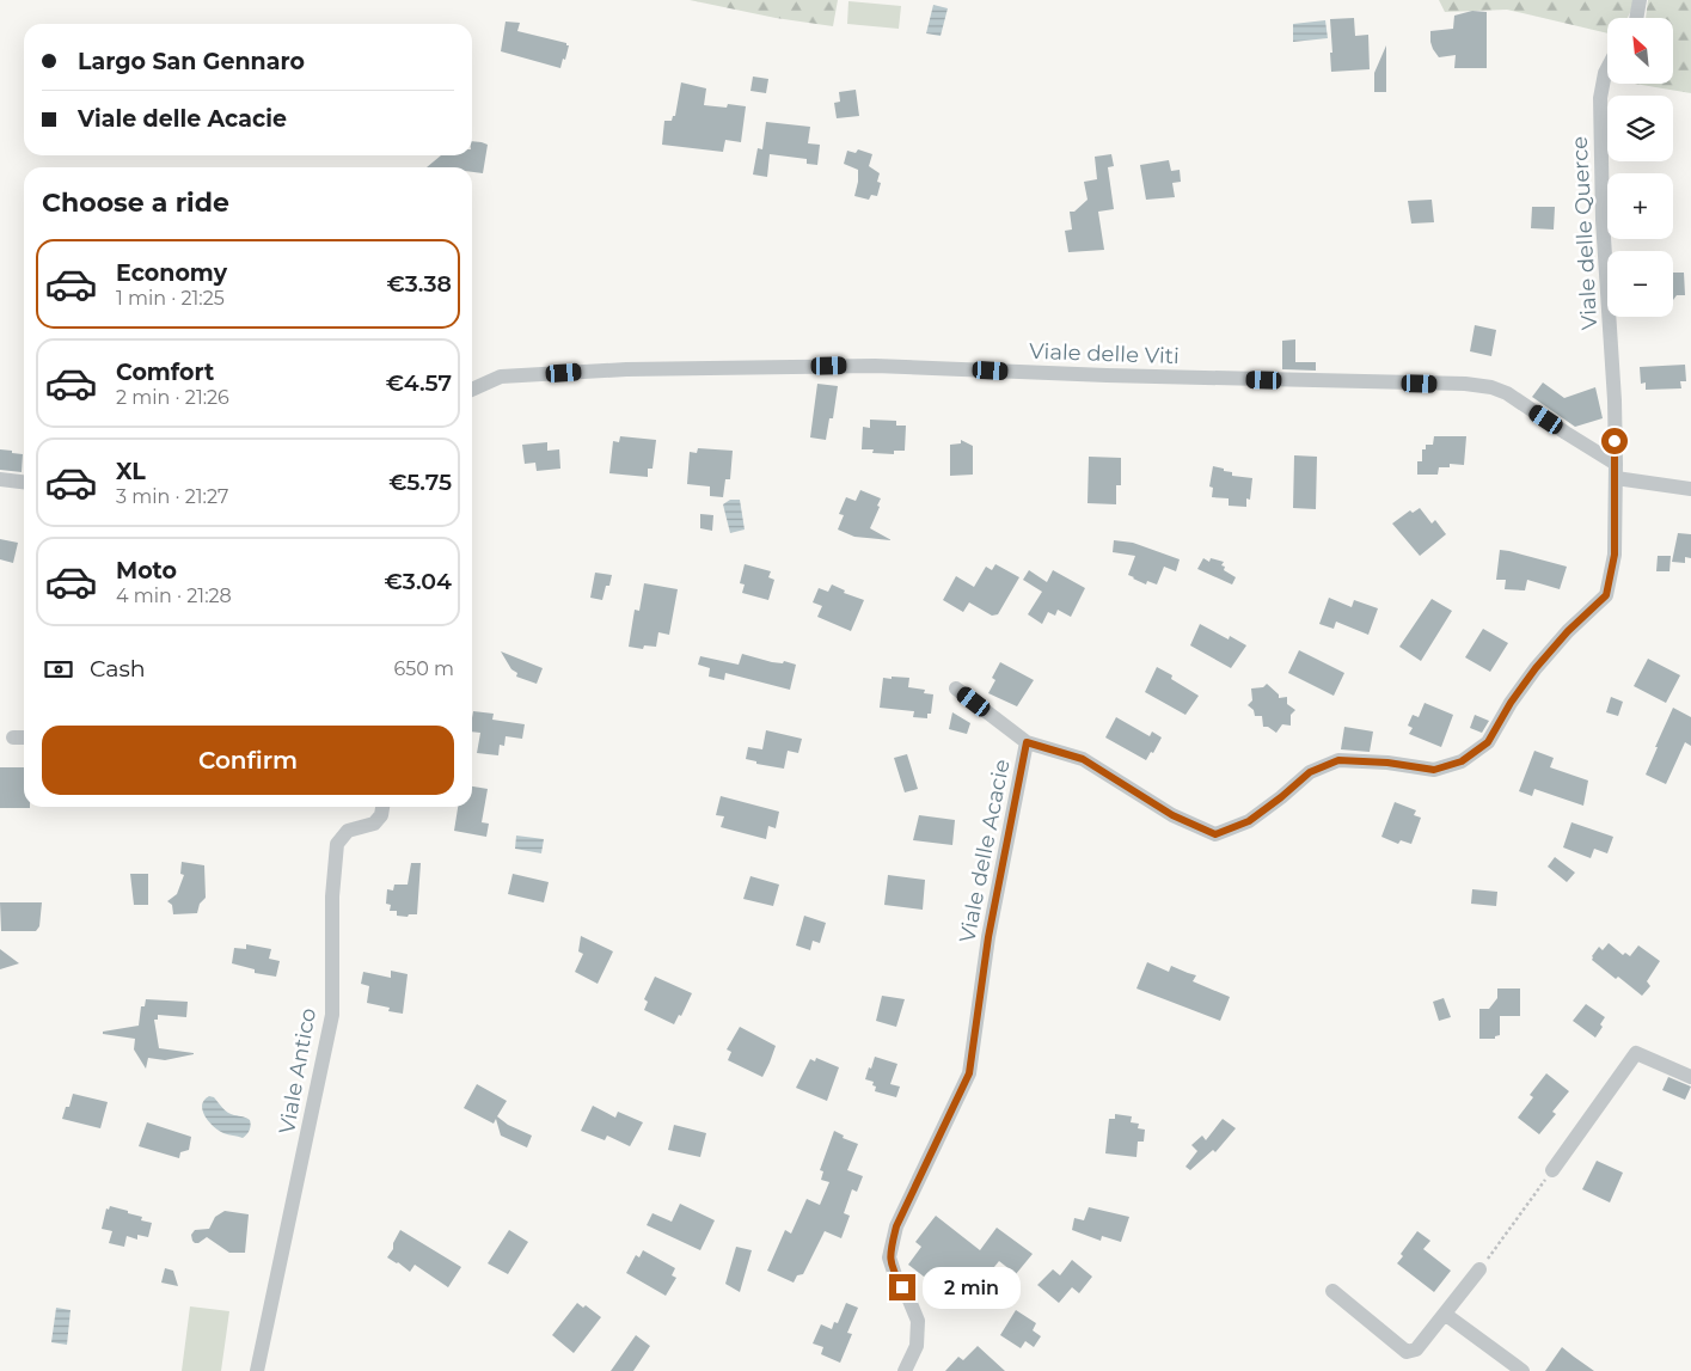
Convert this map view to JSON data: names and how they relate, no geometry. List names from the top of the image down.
{
  "streets": {
    "street": [
      "Viale delle Querce",
      "Viale delle Viti",
      "Viale delle Acacie",
      "Viale Antico"
    ]
  },
  "crossings": [
    ["Viale delle Querce", "Viale delle Viti"],
    ["Viale delle Querce", "Viale delle Acacie"],
    ["Viale delle Viti", "Viale delle Acacie"]
  ],
  "north": "top left",
  "page": {
    "map_buttons": ["+", "−"],
    "banner": ["Largo San Gennaro", "Viale delle Acacie"],
    "heading": "Choose a ride",
    "list": [
      {
        "name": "Economy",
        "note": "1 min · 21:25",
        "value": "€3.38"
      },
      {
        "name": "Comfort",
        "note": "2 min · 21:26",
        "value": "€4.57"
      },
      {
        "name": "XL",
        "note": "3 min · 21:27",
        "value": "€5.75"
      },
      {
        "name": "Moto",
        "note": "4 min · 21:28",
        "value": "€3.04"
      }
    ],
    "pay": ["Cash", "650 m"],
    "buttons": "Confirm",
    "bubble": "2 min"
  }
}
